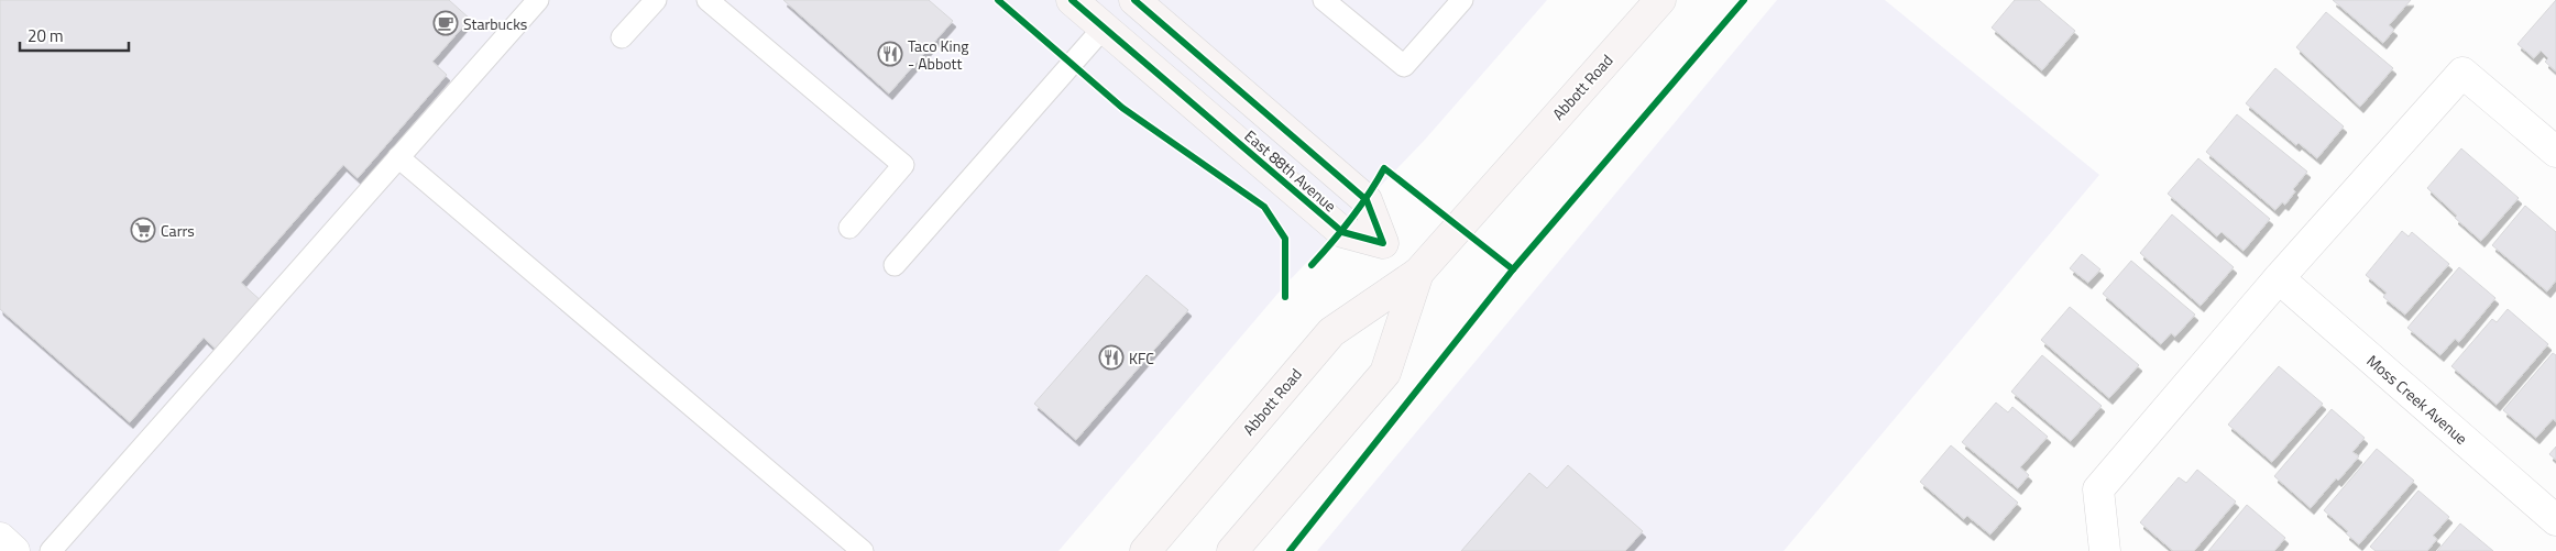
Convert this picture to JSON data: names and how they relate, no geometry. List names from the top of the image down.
{
  "streets": {
    "main road": ["Abbott Road", "East 88th Avenue"],
    "street": ["Moss Creek Avenue"]
  },
  "crossings": [
    ["Abbott Road", "East 88th Avenue"]
  ],
  "places": {
    "cafe": ["Starbucks"],
    "restaurant": ["Taco King - Abbott", "KFC"],
    "supermarket": ["Carrs"]
  },
  "scale_bar": "20 m"
}
